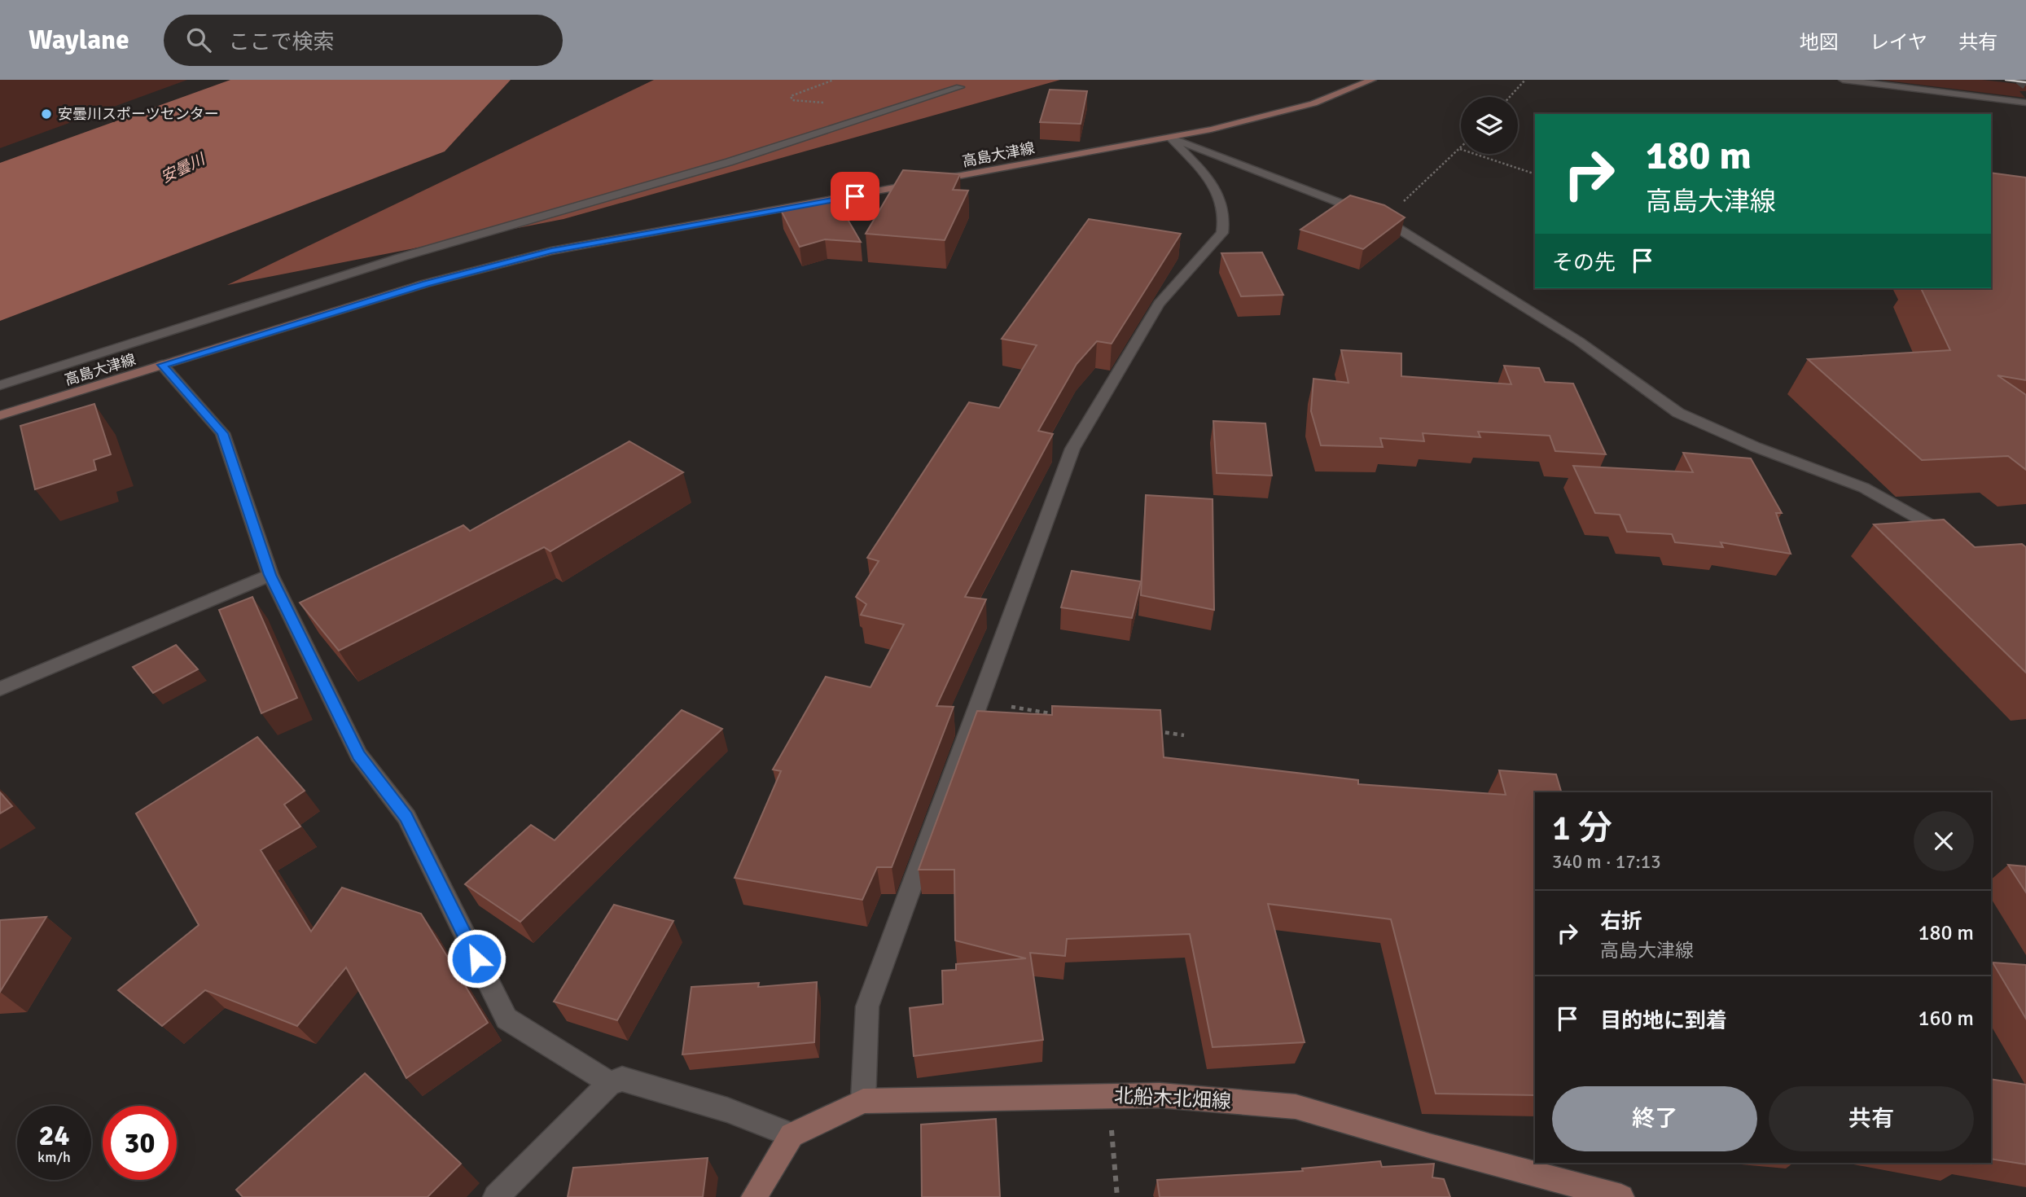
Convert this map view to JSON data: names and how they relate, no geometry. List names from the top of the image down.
{
  "streets": {
    "main road": ["高島大津線", "北船木北畑線"]
  },
  "water": ["安曇川"],
  "places": ["安曇川スポーツセンター"],
  "page": {
    "header": "Waylane",
    "search": "ここで検索",
    "nav": ["地図", "レイヤ", "共有"],
    "turn": ["180 m", "高島大津線"],
    "then": "その先",
    "heading": ["1 分", "340 m · 17:13"],
    "list": [
      {
        "name": "右折",
        "note": "高島大津線",
        "value": "180 m"
      },
      {
        "name": "目的地に到着",
        "value": "160 m"
      }
    ],
    "buttons": ["終了", "共有"],
    "speed": "24 km/h",
    "limit": "30"
  }
}
